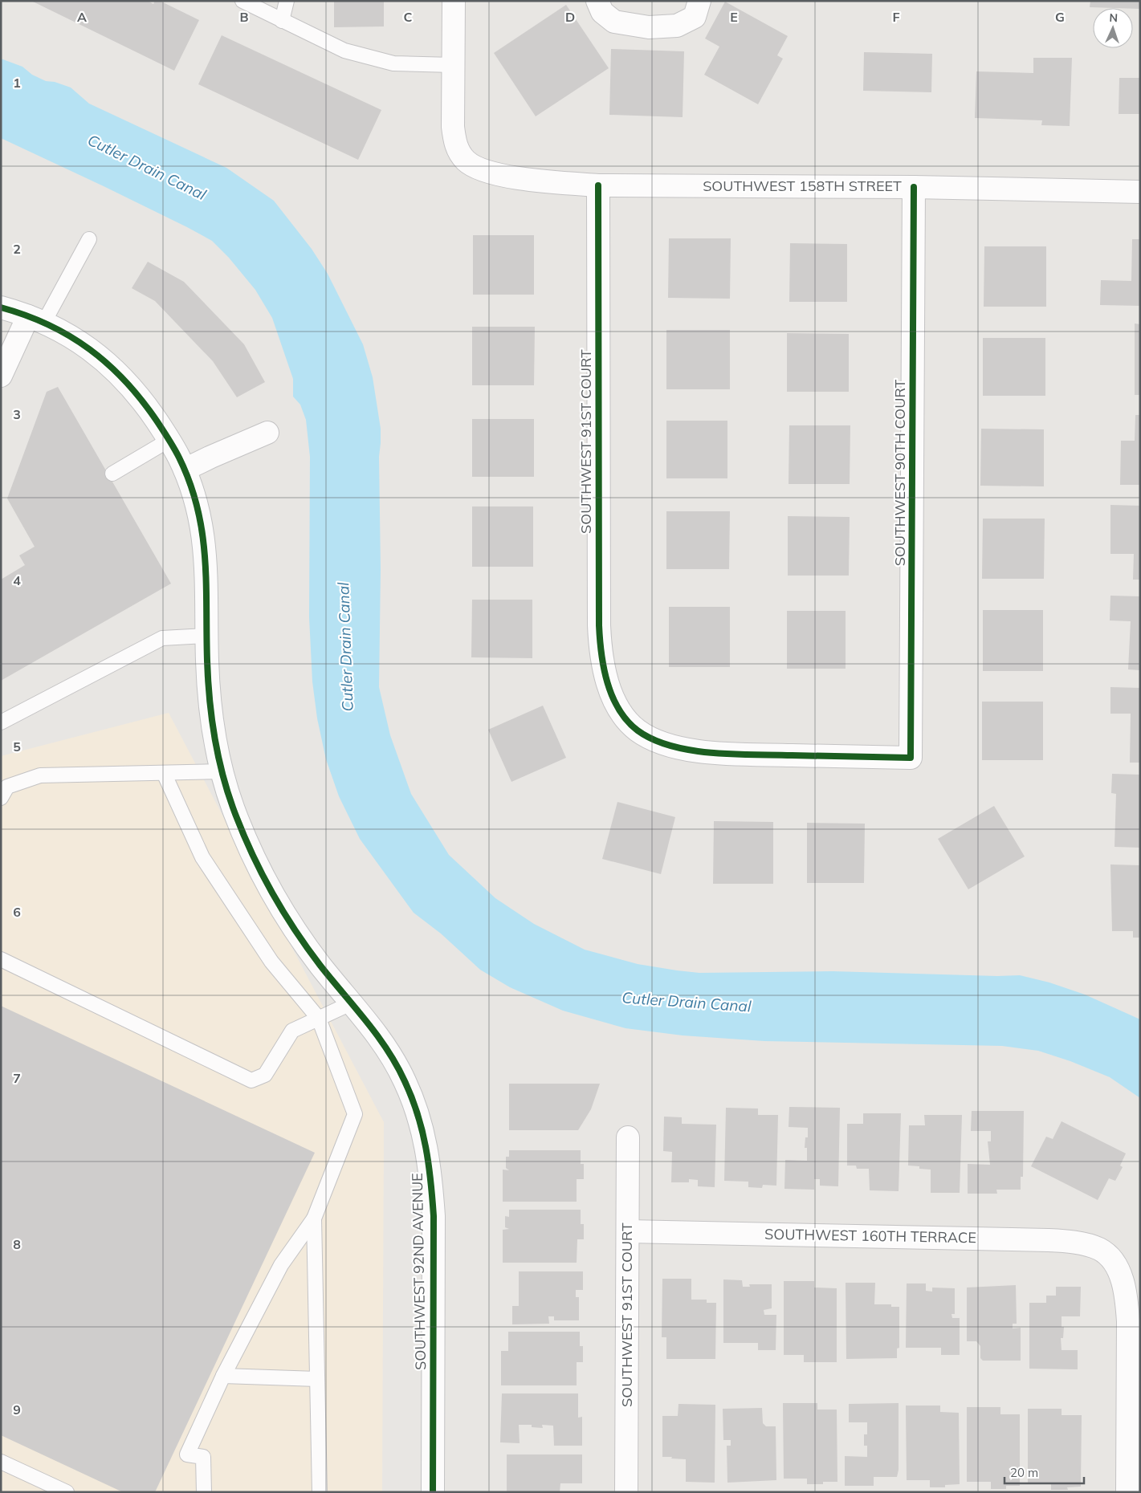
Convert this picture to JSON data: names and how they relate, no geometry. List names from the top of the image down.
{
  "streets": {
    "street": [
      "SOUTHWEST 158TH STREET",
      "SOUTHWEST 91ST COURT",
      "SOUTHWEST 90TH COURT",
      "SOUTHWEST 160TH TERRACE",
      "SOUTHWEST 92ND AVENUE"
    ]
  },
  "crossings": [
    ["SOUTHWEST 158TH STREET", "SOUTHWEST 91ST COURT"],
    ["SOUTHWEST 158TH STREET", "SOUTHWEST 90TH COURT"],
    ["SOUTHWEST 91ST COURT", "SOUTHWEST 90TH COURT"],
    ["SOUTHWEST 91ST COURT", "SOUTHWEST 160TH TERRACE"]
  ],
  "water": ["Cutler Drain Canal"],
  "scale_bar": "20 m",
  "north": "top",
  "grid": {
    "columns": [
      "A",
      "B",
      "C",
      "D",
      "E",
      "F",
      "G"
    ],
    "rows": [
      "1",
      "2",
      "3",
      "4",
      "5",
      "6",
      "7",
      "8",
      "9"
    ]
  }
}
